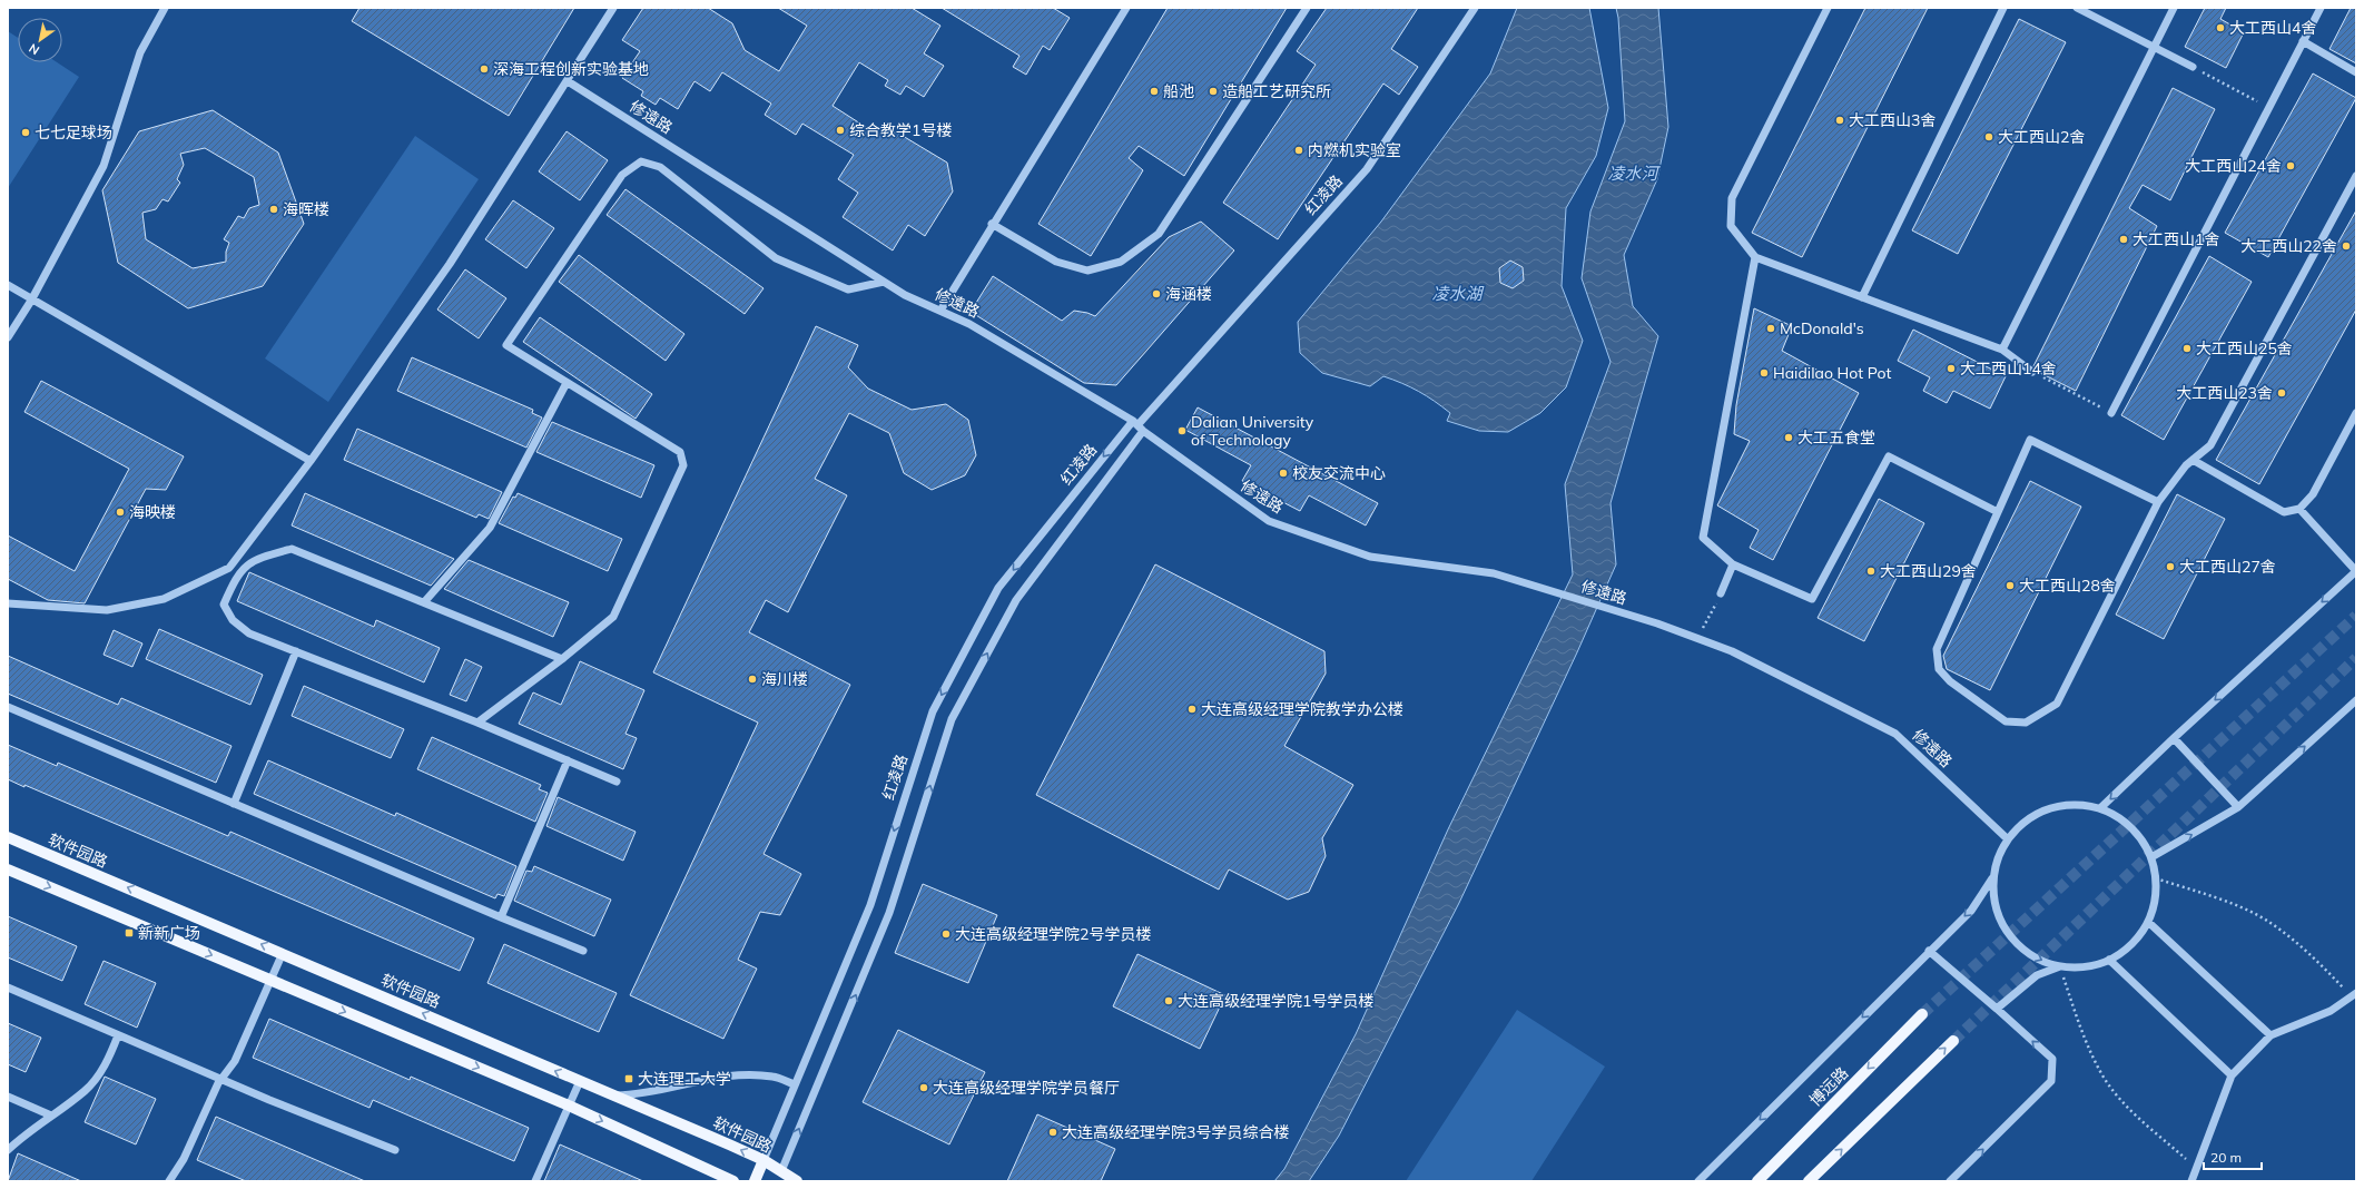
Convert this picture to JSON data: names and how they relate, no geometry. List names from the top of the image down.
{
  "streets": {
    "main road": ["红凌路", "软件园路", "博远路"],
    "street": ["修遠路"]
  },
  "crossings": [
    ["修遠路", "红凌路"],
    ["红凌路", "软件园路"]
  ],
  "water": ["凌水河", "凌水湖"],
  "places": {
    "other": [
      "大工西山4舍",
      "深海工程创新实验基地",
      "船池",
      "造船工艺研究所",
      "大工西山3舍",
      "综合教学1号楼",
      "七七足球场",
      "大工西山2舍",
      "内燃机实验室",
      "大工西山24舍",
      "海晖楼",
      "大工西山1舍",
      "大工西山22舍",
      "海涵楼",
      "McDonald's",
      "大工西山25舍",
      "大工西山14舍",
      "Haidilao Hot Pot",
      "大工西山23舍",
      "Dalian University of Technology",
      "大工五食堂",
      "校友交流中心",
      "海映楼",
      "大工西山27舍",
      "大工西山29舍",
      "大工西山28舍",
      "海川楼",
      "大连高级经理学院教学办公楼",
      "大连高级经理学院2号学员楼",
      "大连高级经理学院1号学员楼",
      "大连高级经理学院学员餐厅",
      "大连高级经理学院3号学员综合楼"
    ],
    "transit": ["新新广场", "大连理工大学"]
  },
  "scale_bar": "20 m",
  "north": "bottom left"
}
